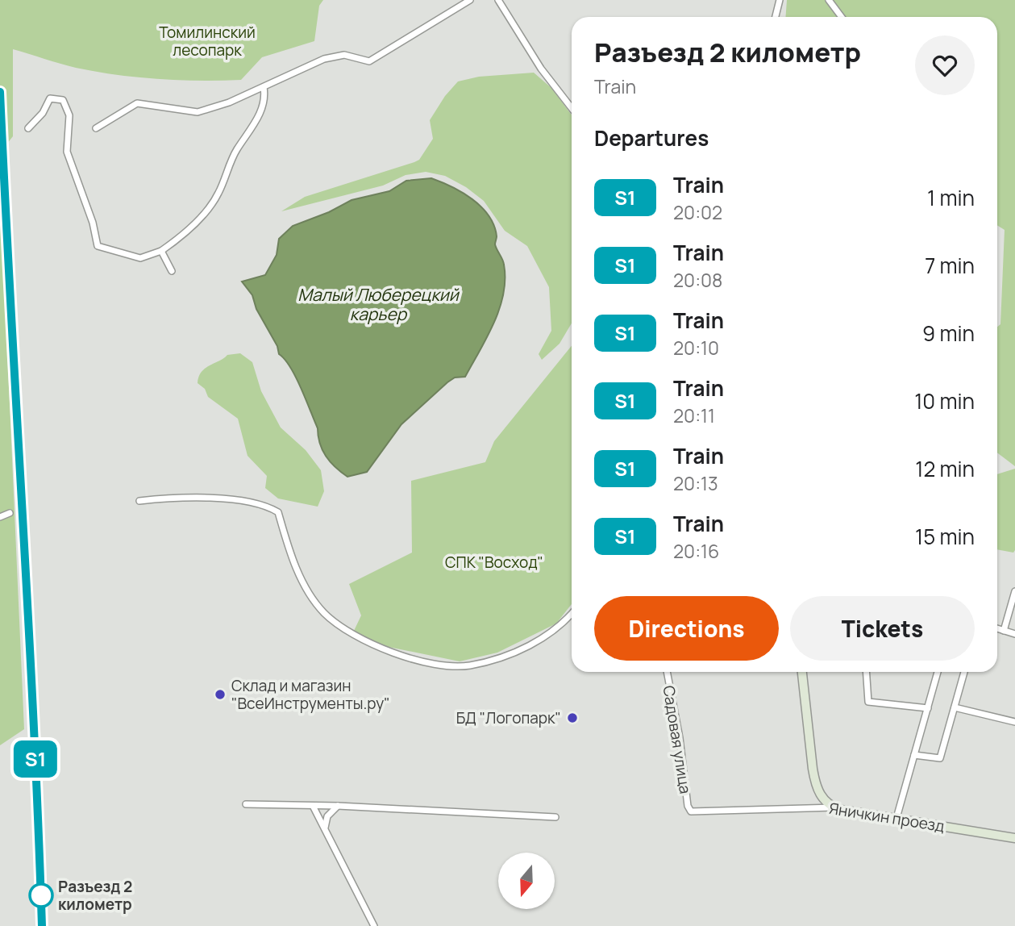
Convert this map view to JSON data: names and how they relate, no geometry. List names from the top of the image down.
{
  "streets": {
    "street": ["Садовая улица", "Яничкин проезд"]
  },
  "crossings": [
    ["Садовая улица", "Яничкин проезд"]
  ],
  "water": ["Малый Люберецкий карьер"],
  "parks": ["Томилинский лесопарк", "СПК \"Восход\""],
  "places": ["Склад и магазин \"ВсеИнструменты.ру\"", "БД \"Логопарк\"", "Разъезд 2 километр"],
  "north": "bottom",
  "page": {
    "on_map": "S1",
    "heading": [
      ["Разъезд 2 километр", "Train"],
      "Departures"
    ],
    "list": [
      {
        "mark": "S1",
        "name": "Train",
        "note": "20:02",
        "value": "1 min"
      },
      {
        "mark": "S1",
        "name": "Train",
        "note": "20:08",
        "value": "7 min"
      },
      {
        "mark": "S1",
        "name": "Train",
        "note": "20:10",
        "value": "9 min"
      },
      {
        "mark": "S1",
        "name": "Train",
        "note": "20:11",
        "value": "10 min"
      },
      {
        "mark": "S1",
        "name": "Train",
        "note": "20:13",
        "value": "12 min"
      },
      {
        "mark": "S1",
        "name": "Train",
        "note": "20:16",
        "value": "15 min"
      }
    ],
    "buttons": ["Directions", "Tickets"]
  }
}
